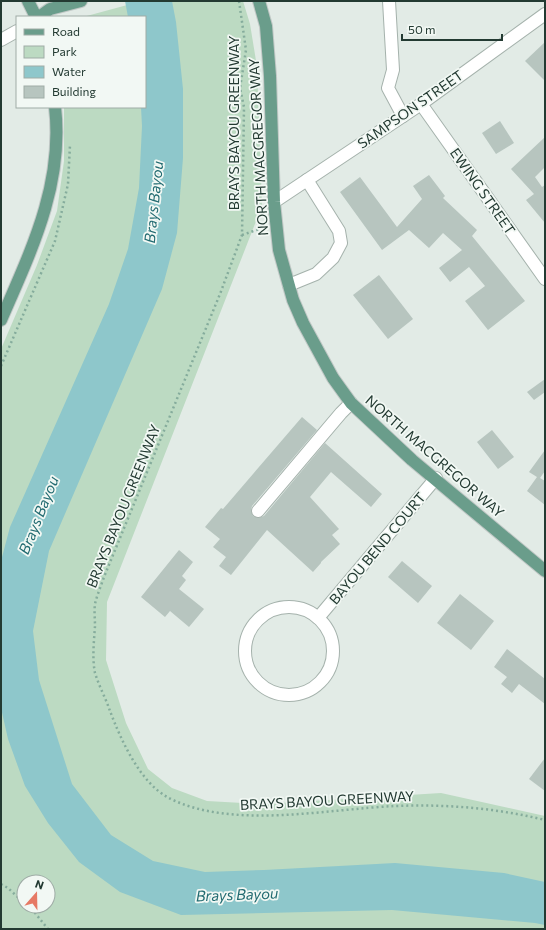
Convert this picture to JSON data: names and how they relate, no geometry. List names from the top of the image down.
{
  "streets": {
    "main road": ["NORTH MACGREGOR WAY"],
    "street": ["SAMPSON STREET", "EWING STREET", "BAYOU BEND COURT"],
    "path": ["BRAYS BAYOU GREENWAY"]
  },
  "crossings": [
    ["SAMPSON STREET", "NORTH MACGREGOR WAY"],
    ["SAMPSON STREET", "EWING STREET"],
    ["NORTH MACGREGOR WAY", "BAYOU BEND COURT"]
  ],
  "water": ["Brays Bayou"],
  "legend": [
    "Road",
    "Park",
    "Water",
    "Building"
  ],
  "scale_bar": "50 m",
  "north": "top"
}
